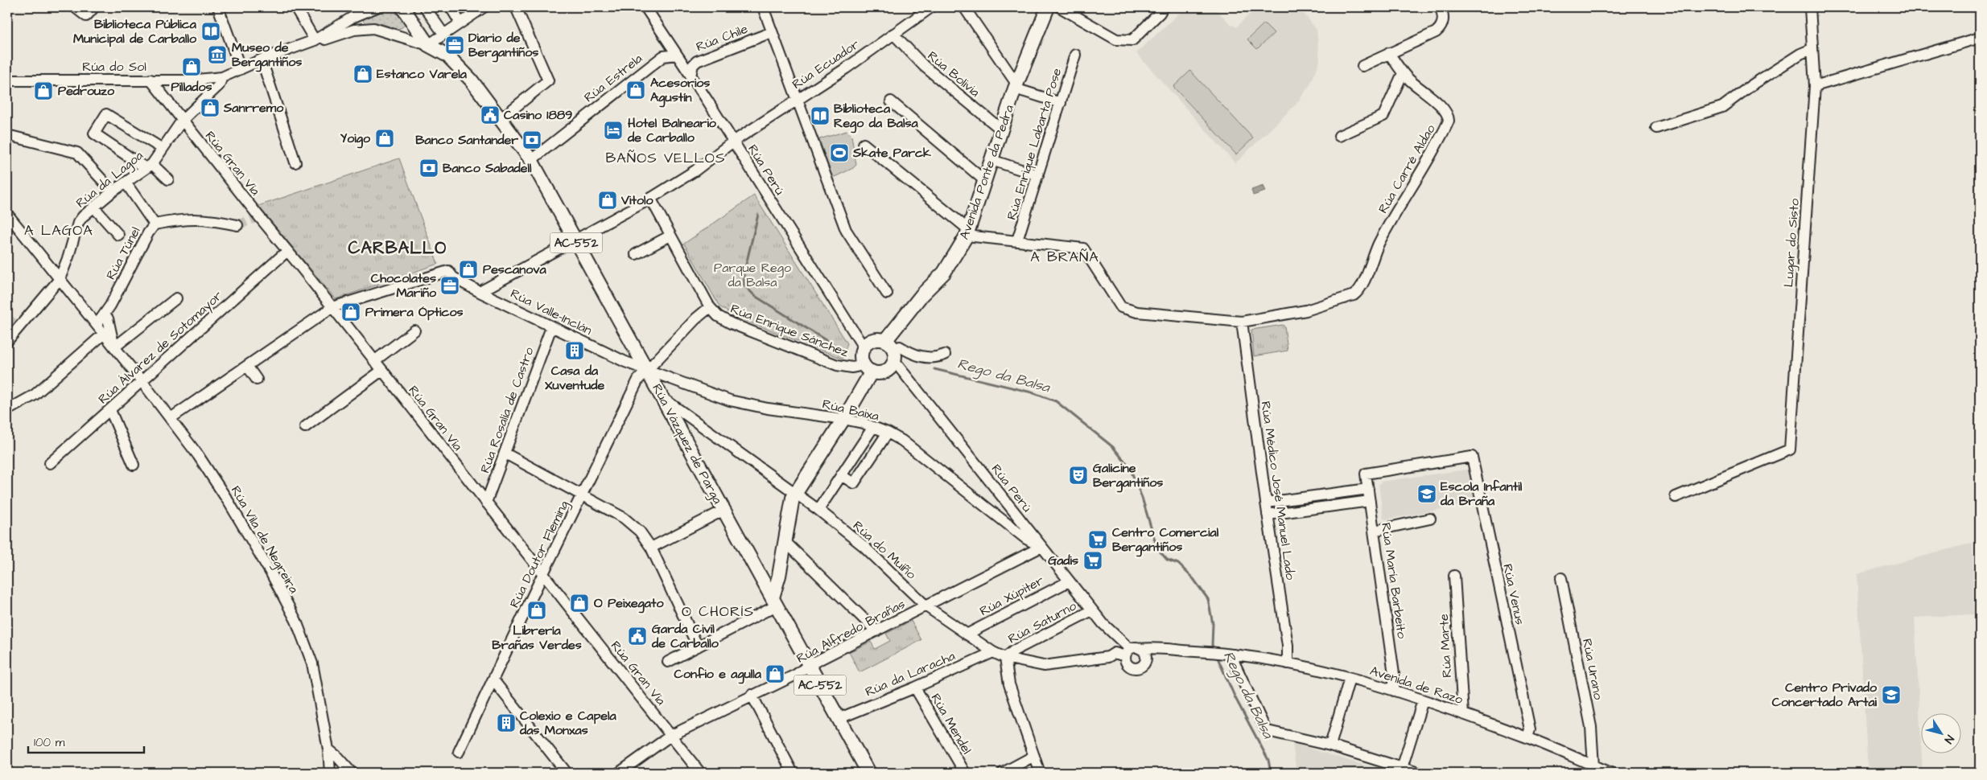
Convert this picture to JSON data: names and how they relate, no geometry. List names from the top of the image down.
{
  "streets": {
    "main road": ["Avenida Ponte da Pedra", "AC-552", "Rúa Vázquez de Parga"],
    "street": [
      "Rúa Chile",
      "Rúa Ecuador",
      "Rúa do Sol",
      "Rúa Bolivia",
      "Rúa Estrela",
      "Rúa Enrique Labarta Pose",
      "Rúa Gran Vía",
      "Rúa Carré Aldao",
      "Rúa Perú",
      "Rúa da Lagoa",
      "Lugar do Sisto",
      "Rúa Túnel",
      "Rúa Valle-Inclán",
      "Rúa Enrique Sánchez",
      "Rúa Álvarez de Sotomayor",
      "Rúa Rosalía de Castro",
      "Rúa Baixa",
      "Rúa Médico José Manuel Lado",
      "Rúa Vila de Negreira",
      "Rúa do Muíño",
      "Rúa Doutor Fleming",
      "Rúa María Barbeito",
      "Rúa Venus",
      "Rúa Xúpiter",
      "Rúa Saturno",
      "Rúa Alfredo Brañas",
      "Rúa Marte",
      "Rúa Urano",
      "Rúa da Laracha",
      "Avenida de Razo",
      "Rúa Mendel"
    ]
  },
  "crossings": [
    ["Rúa Chile", "Rúa Perú"],
    ["Rúa Ecuador", "Rúa Bolivia"],
    ["Rúa Ecuador", "Rúa Perú"],
    ["Rúa Ecuador", "Rúa Valle-Inclán"],
    ["Rúa Ecuador", "Rúa Vázquez de Parga"],
    ["Rúa do Sol", "Rúa Gran Vía"],
    ["Rúa do Sol", "Rúa da Lagoa"],
    ["Rúa Bolivia", "Avenida Ponte da Pedra"],
    ["Rúa Estrela", "Rúa Perú"],
    ["Rúa Estrela", "Rúa Vázquez de Parga"],
    ["Rúa Gran Vía", "Rúa da Lagoa"],
    ["Rúa Gran Vía", "Rúa Valle-Inclán"],
    ["Rúa Gran Vía", "Rúa Álvarez de Sotomayor"],
    ["Rúa Gran Vía", "Rúa Rosalía de Castro"],
    ["Rúa Gran Vía", "Rúa Doutor Fleming"],
    ["Rúa Gran Vía", "Rúa Alfredo Brañas"],
    ["Rúa Carré Aldao", "Rúa Médico José Manuel Lado"],
    ["Rúa Perú", "Avenida Ponte da Pedra"],
    ["Rúa Perú", "Rúa Enrique Sánchez"],
    ["Rúa Perú", "Rúa Baixa"],
    ["Rúa Perú", "Rúa do Muíño"],
    ["Rúa Perú", "Rúa Xúpiter"],
    ["Rúa Perú", "Rúa Saturno"],
    ["Rúa Perú", "Rúa Alfredo Brañas"],
    ["Avenida Ponte da Pedra", "Rúa Enrique Sánchez"],
    ["Rúa da Lagoa", "Rúa Vila de Negreira"],
    ["AC-552", "Rúa Vázquez de Parga"],
    ["Rúa Túnel", "Rúa Vila de Negreira"],
    ["Rúa Valle-Inclán", "Rúa Rosalía de Castro"],
    ["Rúa Valle-Inclán", "Rúa Baixa"],
    ["Rúa Valle-Inclán", "Rúa Vázquez de Parga"],
    ["Rúa Valle-Inclán", "Rúa Doutor Fleming"],
    ["Rúa Enrique Sánchez", "Rúa Doutor Fleming"],
    ["Rúa Álvarez de Sotomayor", "Rúa Vila de Negreira"],
    ["Rúa Baixa", "Rúa Vázquez de Parga"],
    ["Rúa Baixa", "Rúa Doutor Fleming"],
    ["Rúa Baixa", "Rúa Alfredo Brañas"],
    ["Rúa Vázquez de Parga", "Rúa do Muíño"],
    ["Rúa Vázquez de Parga", "Rúa Doutor Fleming"],
    ["Rúa Vázquez de Parga", "Rúa Alfredo Brañas"],
    ["Rúa Vázquez de Parga", "Rúa da Laracha"],
    ["Rúa Médico José Manuel Lado", "Avenida de Razo"],
    ["Rúa do Muíño", "Rúa Xúpiter"],
    ["Rúa do Muíño", "Rúa Saturno"],
    ["Rúa do Muíño", "Rúa Alfredo Brañas"],
    ["Rúa do Muíño", "Rúa da Laracha"],
    ["Rúa do Muíño", "Avenida de Razo"],
    ["Rúa María Barbeito", "Rúa Venus"],
    ["Rúa María Barbeito", "Avenida de Razo"],
    ["Rúa Venus", "Avenida de Razo"],
    ["Rúa Marte", "Avenida de Razo"],
    ["Rúa Urano", "Avenida de Razo"],
    ["Rúa da Laracha", "Rúa Mendel"]
  ],
  "districts": [
    "BAÑOS VELLOS",
    "A LAGOA",
    "CARBALLO",
    "A BRAÑA",
    "O CHORÍS"
  ],
  "water": ["Rego da Balsa"],
  "parks": ["Parque Rego da Balsa"],
  "places": {
    "library": ["Biblioteca Pública Municipal de Carballo", "Biblioteca Rego da Balsa"],
    "office": ["Diario de Bergantiños", "Chocolates Mariño"],
    "museum": ["Museo de Bergantiños"],
    "shop": [
      "Pillados",
      "Estanco Varela",
      "Acesorios Agustín",
      "Pedrouzo",
      "Sanrremo",
      "Yoigo",
      "Vitolo",
      "Pescanova",
      "Primera Ópticos",
      "O Peixegato",
      "Librería Brañas Verdes",
      "Confio e agulla"
    ],
    "public building": ["Casino 1889", "Garda Civil de Carballo"],
    "hotel": ["Hotel Balneario de Carballo"],
    "bank": ["Banco Santander", "Banco Sabadell"],
    "sports": ["Skate Parck"],
    "building": ["Casa da Xuventude", "Colexio e Capela das Monxas"],
    "theatre": ["Galicine Bergantiños"],
    "school or university": ["Escola Infantil da Braña", "Centro Privado Concertado Artai"],
    "supermarket": ["Centro Comercial Bergantiños", "Gadis"]
  },
  "scale_bar": "100 m",
  "north": "bottom right"
}
